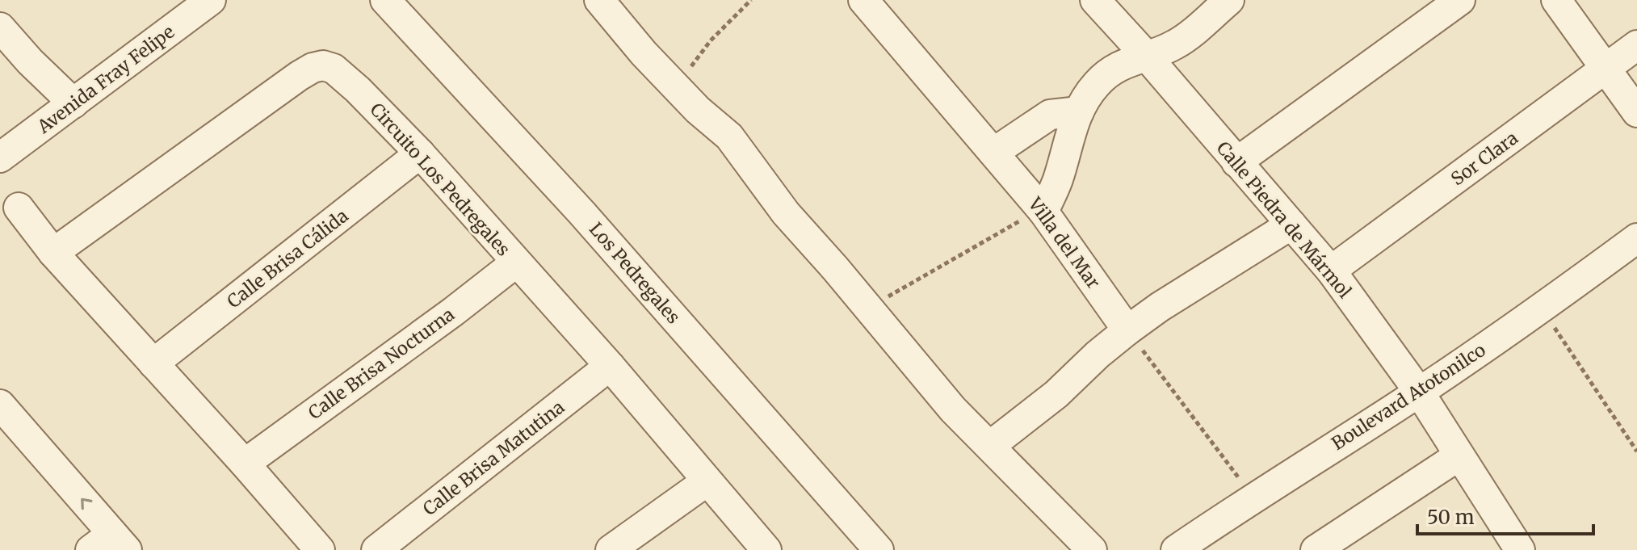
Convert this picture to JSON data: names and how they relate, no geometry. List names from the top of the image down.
{
  "streets": {
    "street": [
      "Avenida Fray Felipe",
      "Sor Clara",
      "Circuito Los Pedregales",
      "Calle Piedra de Mármol",
      "Villa del Mar",
      "Calle Brisa Cálida",
      "Los Pedregales",
      "Calle Brisa Nocturna",
      "Boulevard Atotonilco",
      "Calle Brisa Matutina"
    ]
  },
  "crossings": [
    ["Sor Clara", "Calle Piedra de Mármol"],
    ["Circuito Los Pedregales", "Calle Brisa Cálida"],
    ["Circuito Los Pedregales", "Calle Brisa Nocturna"],
    ["Circuito Los Pedregales", "Calle Brisa Matutina"],
    ["Calle Piedra de Mármol", "Boulevard Atotonilco"]
  ],
  "scale_bar": "50 m"
}
